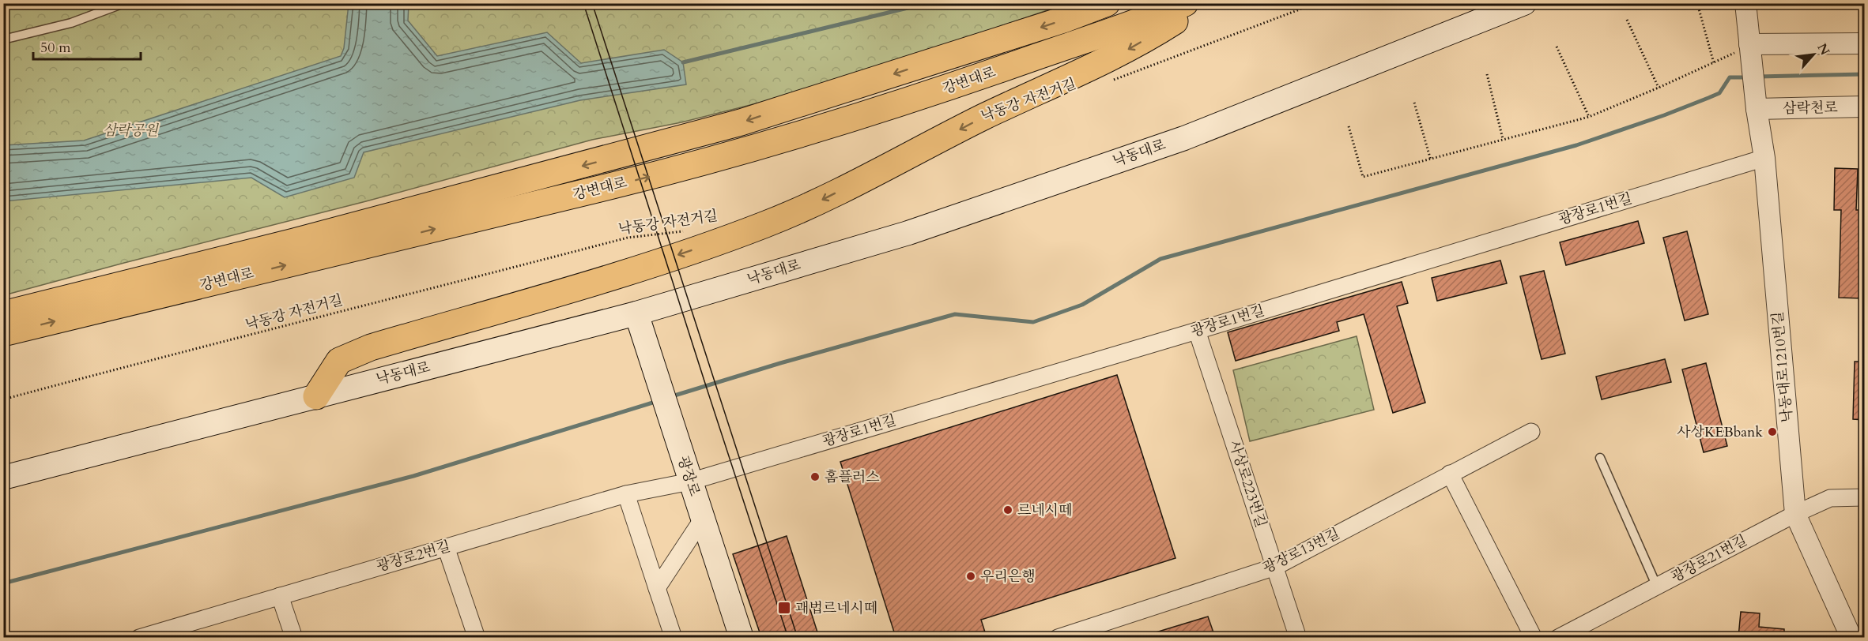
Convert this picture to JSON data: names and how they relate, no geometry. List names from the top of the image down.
{
  "streets": {
    "highway": ["강변대로"],
    "main road": ["낙동대로", "광장로"],
    "street": [
      "삼락천로",
      "광장로1번길",
      "낙동대로1210번길",
      "사상로223번길",
      "광장로13번길",
      "광장로2번길",
      "광장로21번길"
    ],
    "path": ["낙동강 자전거길"]
  },
  "crossings": [
    ["삼락천로", "낙동대로1210번길"],
    ["낙동대로", "광장로"],
    ["광장로1번길", "낙동대로1210번길"],
    ["광장로1번길", "광장로"],
    ["광장로1번길", "사상로223번길"],
    ["광장로1번길", "광장로2번길"],
    ["낙동대로1210번길", "광장로21번길"],
    ["광장로", "광장로2번길"],
    ["사상로223번길", "광장로13번길"]
  ],
  "parks": ["삼락공원"],
  "places": {
    "other": [
      "사상KEBbank",
      "홈플러스",
      "르네시떼",
      "우리은행"
    ],
    "transit": ["괘법르네시떼"]
  },
  "scale_bar": "50 m",
  "north": "top right"
}
